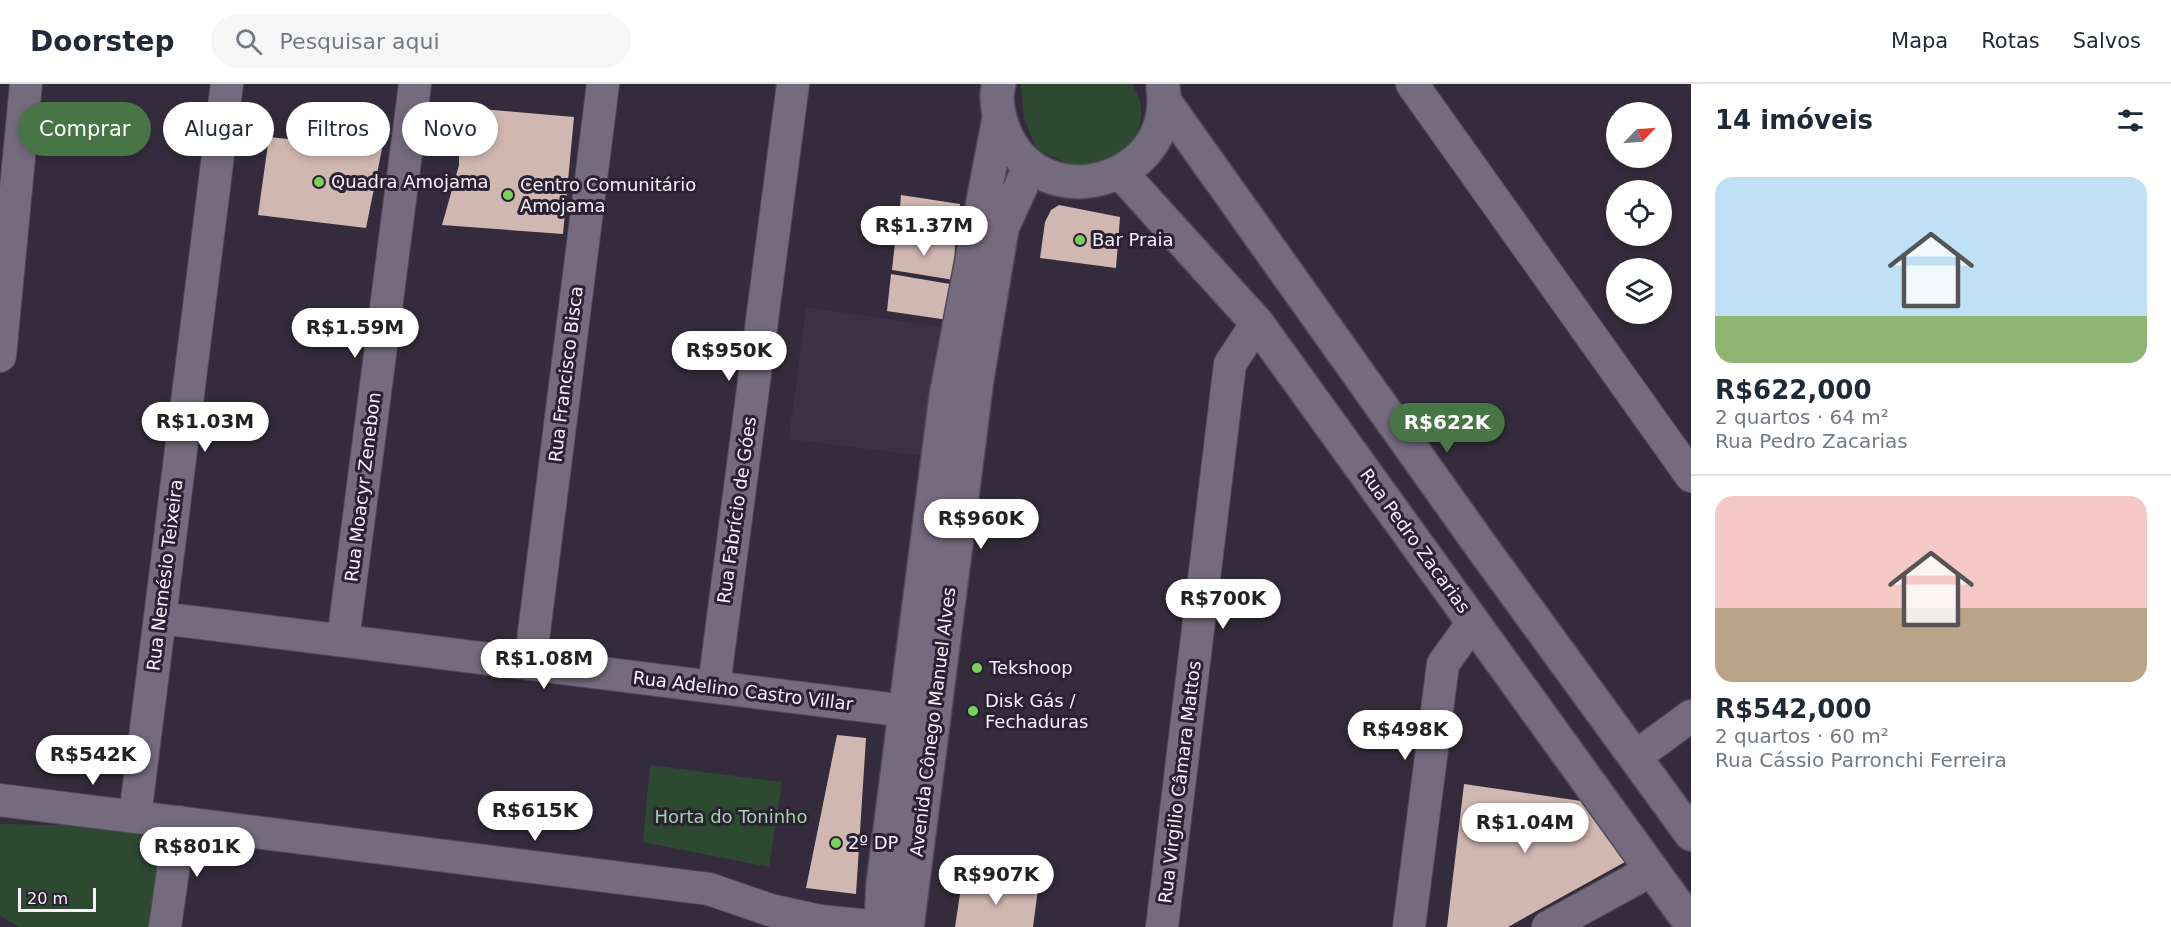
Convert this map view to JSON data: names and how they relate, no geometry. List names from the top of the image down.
{
  "streets": {
    "street": [
      "Rua Francisco Bisca",
      "Rua Moacyr Zenebon",
      "Rua Fabrício de Góes",
      "Rua Pedro Zacarias",
      "Rua Nemésio Teixeira",
      "Rua Adelino Castro Villar",
      "Avenida Cônego Manuel Alves",
      "Rua Virgilio Câmara Mattos"
    ]
  },
  "crossings": [
    ["Rua Francisco Bisca", "Rua Adelino Castro Villar"],
    ["Rua Moacyr Zenebon", "Rua Adelino Castro Villar"],
    ["Rua Fabrício de Góes", "Rua Adelino Castro Villar"],
    ["Rua Pedro Zacarias", "Rua Virgilio Câmara Mattos"],
    ["Rua Nemésio Teixeira", "Rua Adelino Castro Villar"],
    ["Rua Adelino Castro Villar", "Avenida Cônego Manuel Alves"]
  ],
  "parks": ["Horta do Toninho"],
  "places": [
    "Quadra Amojama",
    "Centro Comunitário Amojama",
    "Bar Praia",
    "Tekshoop",
    "Disk Gás / Fechaduras",
    "2º DP"
  ],
  "scale_bar": "20 m",
  "north": "top right",
  "page": {
    "header": "Doorstep",
    "search": "Pesquisar aqui",
    "nav": ["Mapa", "Rotas", "Salvos"],
    "heading": "14 imóveis",
    "chip": [
      "Comprar",
      "Alugar",
      "Filtros",
      "Novo"
    ],
    "list": [
      {
        "name": "R$622,000",
        "note": "2 quartos · 64 m² · Rua Pedro Zacarias"
      },
      {
        "name": "R$542,000",
        "note": "2 quartos · 60 m² · Rua Cássio Parronchi Ferreira"
      }
    ],
    "price": [
      "R$1.37M",
      "R$1.59M",
      "R$950K",
      "R$1.03M",
      "R$622K",
      "R$960K",
      "R$700K",
      "R$1.08M",
      "R$498K",
      "R$542K",
      "R$615K",
      "R$1.04M",
      "R$801K",
      "R$907K"
    ],
    "scale": "20 m"
  }
}
